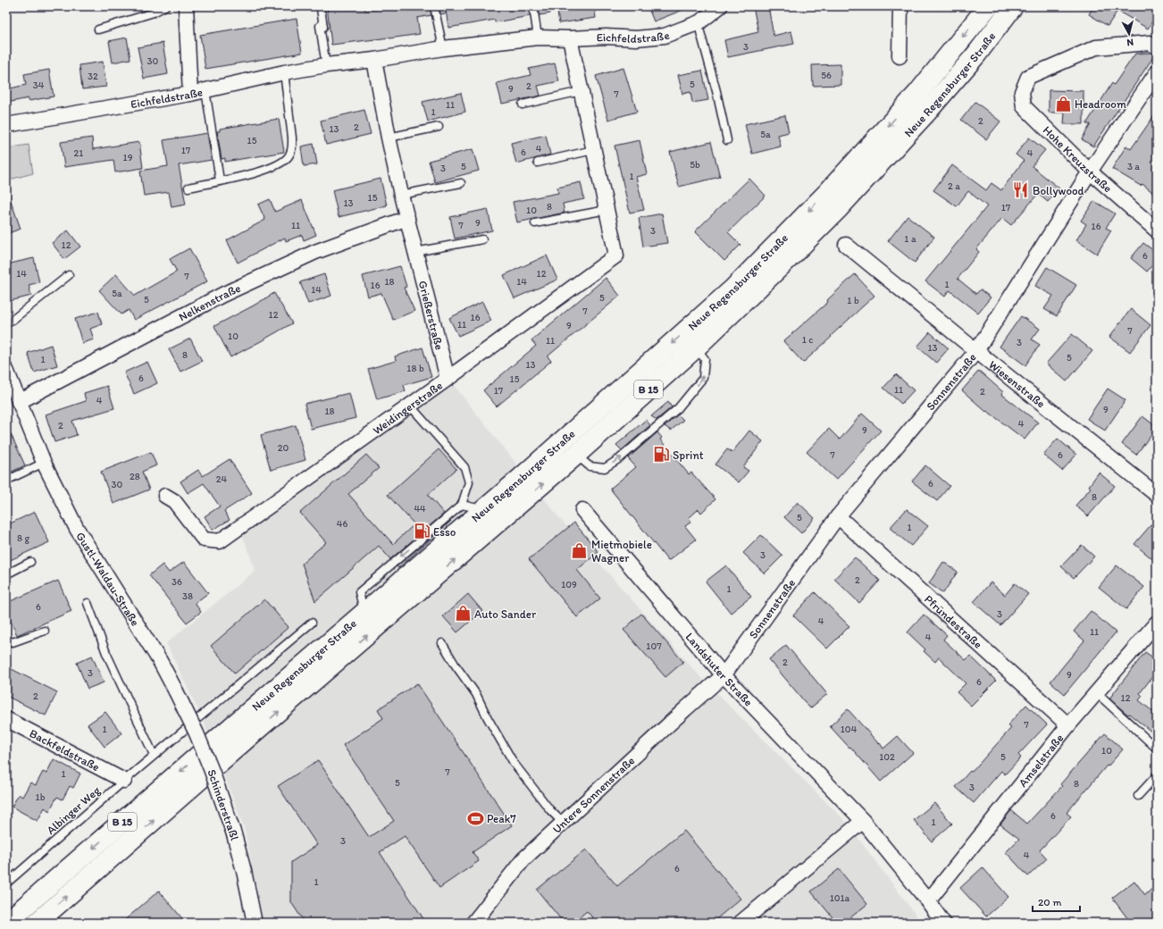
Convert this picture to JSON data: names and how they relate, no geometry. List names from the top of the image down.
{
  "streets": {
    "highway": ["Neue Regensburger Straße", "B 15"],
    "street": [
      "Eichfeldstraße",
      "Hohe Kreuzstraße",
      "Nelkenstraße",
      "Grießerstraße",
      "Sonnenstraße",
      "Wiesenstraße",
      "Weidingerstraße",
      "Gustl-Waldau-Straße",
      "Pfründestraße",
      "Landshuter Straße",
      "Backfeldstraße",
      "Amselstraße",
      "Untere Sonnenstraße",
      "Schinderstraßl"
    ],
    "lane": ["Albinger Weg"]
  },
  "crossings": [
    ["Eichfeldstraße", "Grießerstraße"],
    ["Eichfeldstraße", "Weidingerstraße"],
    ["Hohe Kreuzstraße", "Sonnenstraße"],
    ["Nelkenstraße", "Grießerstraße"],
    ["Nelkenstraße", "Gustl-Waldau-Straße"],
    ["Grießerstraße", "Weidingerstraße"],
    ["Sonnenstraße", "Wiesenstraße"],
    ["Sonnenstraße", "Pfründestraße"],
    ["Sonnenstraße", "Landshuter Straße"],
    ["Sonnenstraße", "Untere Sonnenstraße"],
    ["Gustl-Waldau-Straße", "Schinderstraßl"],
    ["Pfründestraße", "Amselstraße"],
    ["Landshuter Straße", "Amselstraße"],
    ["Landshuter Straße", "Untere Sonnenstraße"],
    ["Backfeldstraße", "Albinger Weg"]
  ],
  "places": {
    "shop": ["Headroom", "Mietmobiele Wagner", "Auto Sander"],
    "restaurant": ["Bollywood"],
    "fuel station": ["Sprint", "Esso"],
    "sports": ["Peak7"]
  },
  "house_numbers": [
    "3",
    "30",
    "56",
    "32",
    "5",
    "34",
    "2",
    "9",
    "7",
    "11",
    "1",
    "2",
    "2",
    "13",
    "5a",
    "15",
    "4",
    "17",
    "6",
    "21",
    "4",
    "19",
    "5b",
    "5",
    "3 a",
    "3",
    "1",
    "2 a",
    "15",
    "13",
    "8",
    "17",
    "10",
    "9",
    "11",
    "7",
    "16",
    "3",
    "1 a",
    "12",
    "6",
    "14",
    "12",
    "7",
    "18",
    "14",
    "1",
    "16",
    "14",
    "5a",
    "5",
    "5",
    "1 b",
    "7",
    "12",
    "16",
    "11",
    "9",
    "7",
    "10",
    "1 c",
    "11",
    "3",
    "13",
    "8",
    "5",
    "1",
    "13",
    "18 b",
    "6",
    "15",
    "11",
    "17",
    "2",
    "4",
    "9",
    "18",
    "4",
    "2",
    "9",
    "20",
    "7",
    "6",
    "28",
    "24",
    "6",
    "30",
    "8",
    "44",
    "5",
    "46",
    "1",
    "8 g",
    "3",
    "2",
    "36",
    "109",
    "1",
    "38",
    "6",
    "3",
    "4",
    "11",
    "4",
    "107",
    "2",
    "3",
    "9",
    "6",
    "2",
    "12",
    "7",
    "1",
    "104",
    "10",
    "102",
    "5",
    "7",
    "1",
    "5",
    "8",
    "3",
    "1b",
    "6",
    "1",
    "3",
    "4",
    "6",
    "1",
    "101a"
  ],
  "scale_bar": "20 m",
  "north": "bottom"
}
